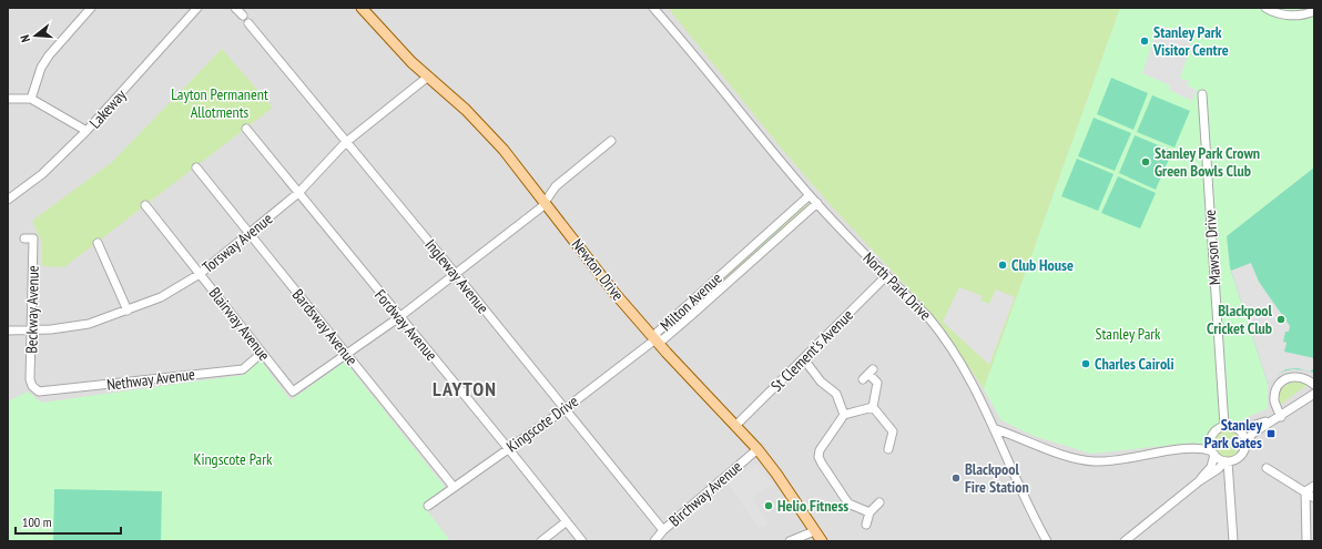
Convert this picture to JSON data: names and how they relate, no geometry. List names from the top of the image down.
{
  "streets": {
    "main road": ["Newton Drive"],
    "street": [
      "Lakeway",
      "Torsway Avenue",
      "Mawson Drive",
      "Ingleway Avenue",
      "North Park Drive",
      "Milton Avenue",
      "Beckway Avenue",
      "Blairway Avenue",
      "Fordway Avenue",
      "Bardsway Avenue",
      "St Clement's Avenue",
      "Nethway Avenue",
      "Kingscote Drive",
      "Birchway Avenue"
    ]
  },
  "crossings": [
    ["Torsway Avenue", "Newton Drive"],
    ["Torsway Avenue", "Ingleway Avenue"],
    ["Torsway Avenue", "Beckway Avenue"],
    ["Torsway Avenue", "Blairway Avenue"],
    ["Torsway Avenue", "Fordway Avenue"],
    ["Torsway Avenue", "Bardsway Avenue"],
    ["Newton Drive", "Milton Avenue"],
    ["Newton Drive", "St Clement's Avenue"],
    ["Newton Drive", "Kingscote Drive"],
    ["Newton Drive", "Birchway Avenue"],
    ["Ingleway Avenue", "Kingscote Drive"],
    ["Ingleway Avenue", "Birchway Avenue"],
    ["North Park Drive", "Milton Avenue"],
    ["North Park Drive", "St Clement's Avenue"],
    ["Milton Avenue", "Kingscote Drive"],
    ["Beckway Avenue", "Nethway Avenue"],
    ["Blairway Avenue", "Bardsway Avenue"],
    ["Blairway Avenue", "Nethway Avenue"],
    ["Fordway Avenue", "Kingscote Drive"],
    ["Bardsway Avenue", "Kingscote Drive"]
  ],
  "districts": ["LAYTON"],
  "parks": ["Layton Permanent Allotments", "Stanley Park", "Kingscote Park"],
  "places": {
    "other": [
      "Stanley Park Visitor Centre",
      "Stanley Park Crown Green Bowls Club",
      "Club House",
      "Blackpool Cricket Club",
      "Charles Cairoli",
      "Blackpool Fire Station",
      "Helio Fitness"
    ],
    "transit": ["Stanley Park Gates"]
  },
  "scale_bar": "100 m",
  "north": "left"
}
